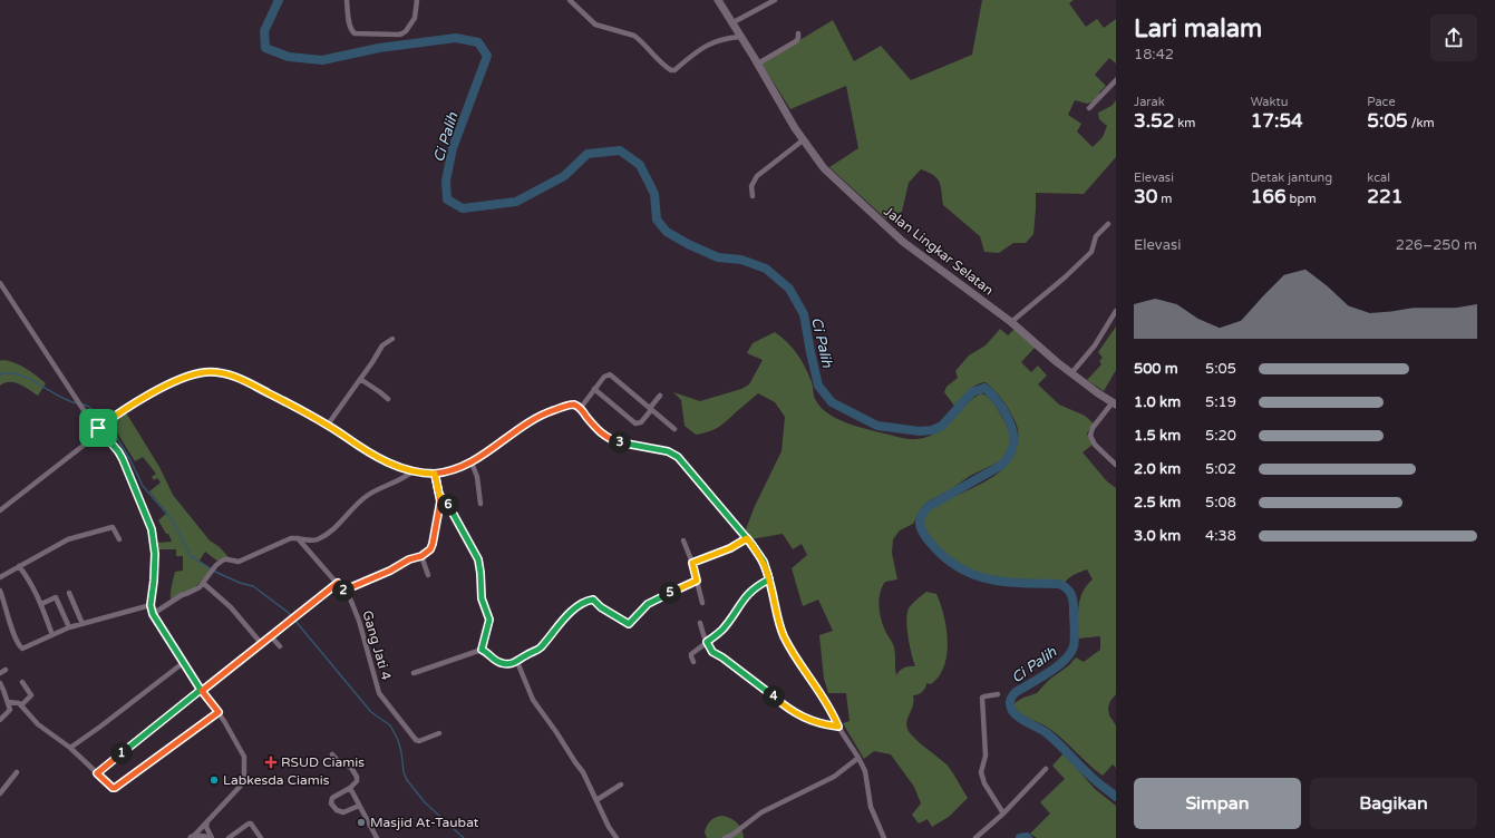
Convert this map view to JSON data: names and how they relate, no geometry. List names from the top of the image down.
{
  "streets": {
    "street": ["Jalan Lingkar Selatan", "Gang Jati 4"]
  },
  "water": ["Ci Palih"],
  "places": {
    "health": ["RSUD Ciamis"],
    "other": ["Labkesda Ciamis", "Masjid At-Taubat"]
  },
  "page": {
    "heading": ["Lari malam", "18:42"],
    "stats": [
      ["Jarak", "3.52 km"],
      ["Waktu", "17:54"],
      ["Pace", "5:05 /km"],
      ["Elevasi", "30 m"],
      ["Detak jantung", "166 bpm"],
      ["kcal", "221"]
    ],
    "chart": ["Elevasi", "226–250 m"],
    "list": [
      {
        "name": "500 m",
        "note": "5:05"
      },
      {
        "name": "1.0 km",
        "note": "5:19"
      },
      {
        "name": "1.5 km",
        "note": "5:20"
      },
      {
        "name": "2.0 km",
        "note": "5:02"
      },
      {
        "name": "2.5 km",
        "note": "5:08"
      },
      {
        "name": "3.0 km",
        "note": "4:38"
      }
    ],
    "pins": [
      "3",
      "6",
      "2",
      "5",
      "4",
      "1"
    ],
    "buttons": ["Simpan", "Bagikan"]
  }
}
